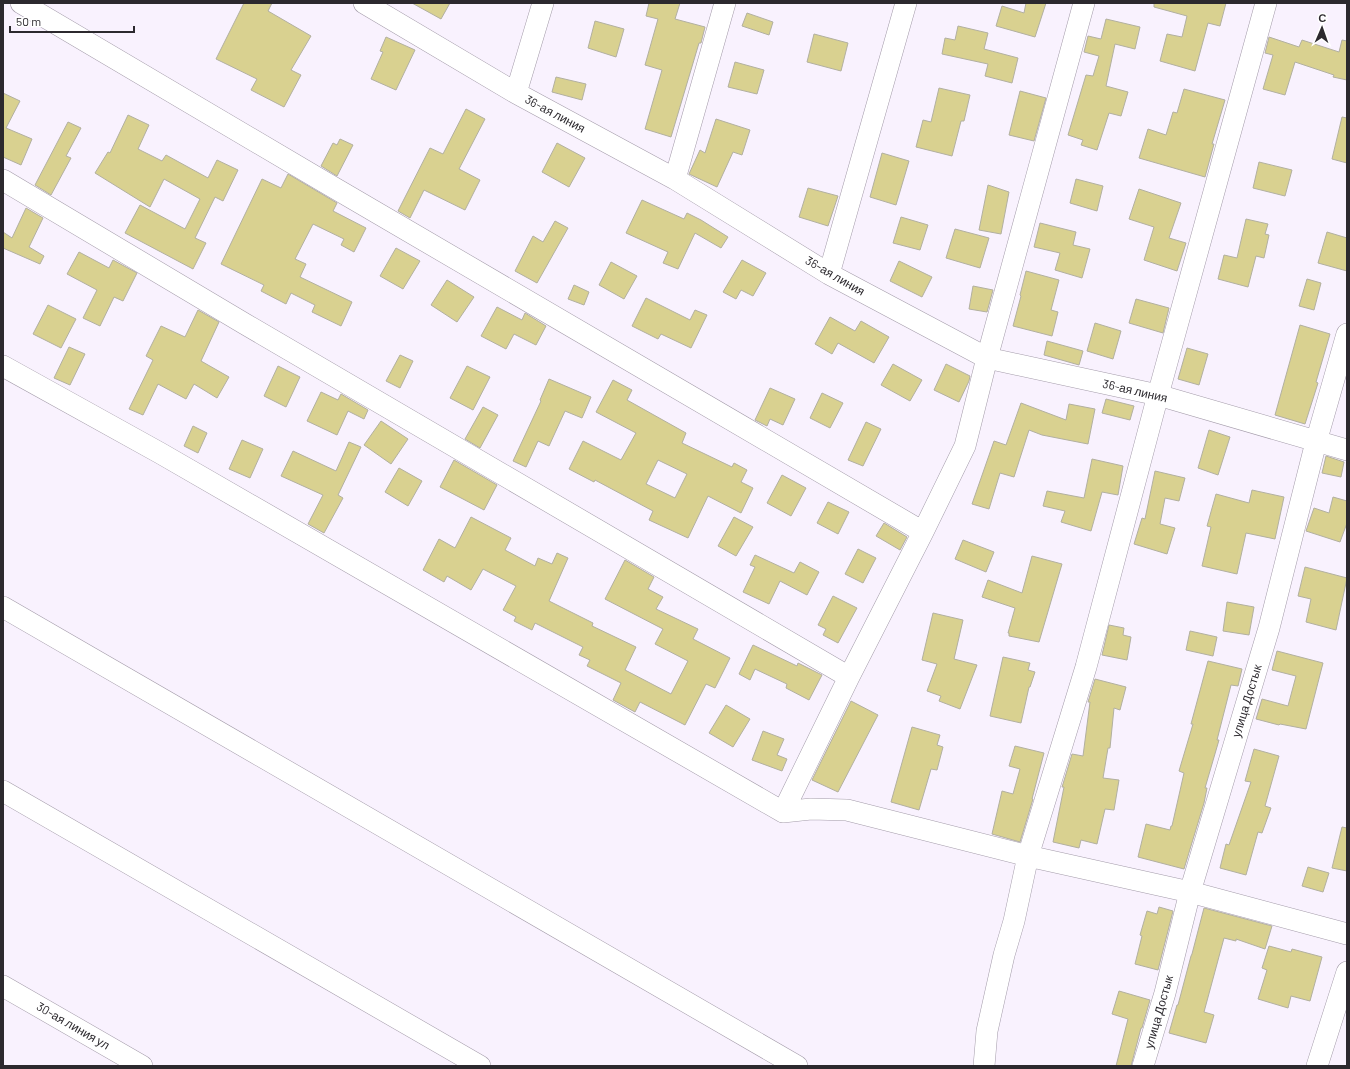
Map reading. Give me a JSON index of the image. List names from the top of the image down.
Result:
{
  "streets": {
    "street": ["36-ая линия", "улица Достык", "30-ая линия ул"]
  },
  "crossings": [
    ["36-ая линия", "улица Достык"]
  ],
  "scale_bar": "50 m",
  "north": "top"
}
